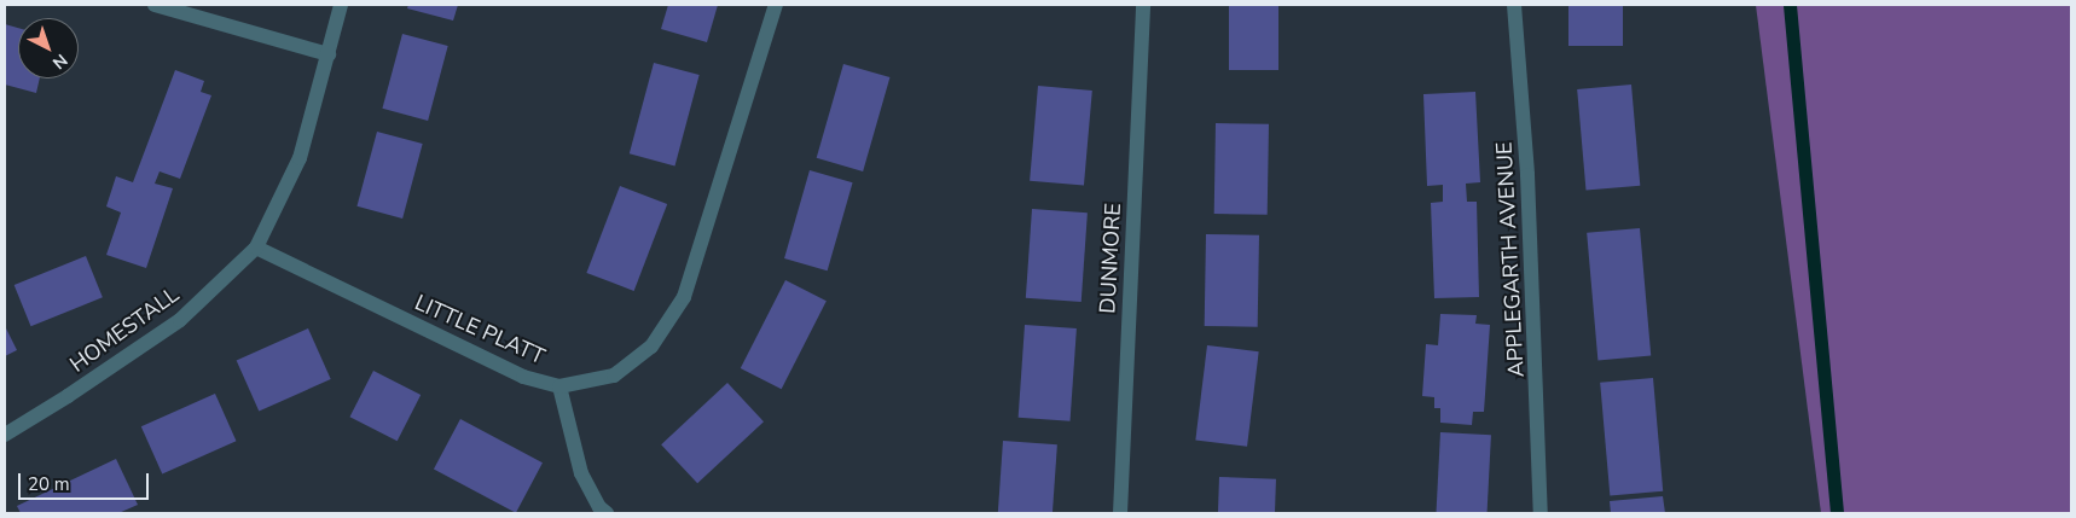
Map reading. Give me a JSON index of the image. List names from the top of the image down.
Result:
{
  "streets": {
    "street": [
      "DUNMORE",
      "APPLEGARTH AVENUE",
      "HOMESTALL",
      "LITTLE PLATT"
    ]
  },
  "crossings": [
    ["HOMESTALL", "LITTLE PLATT"]
  ],
  "scale_bar": "20 m",
  "north": "bottom right"
}
